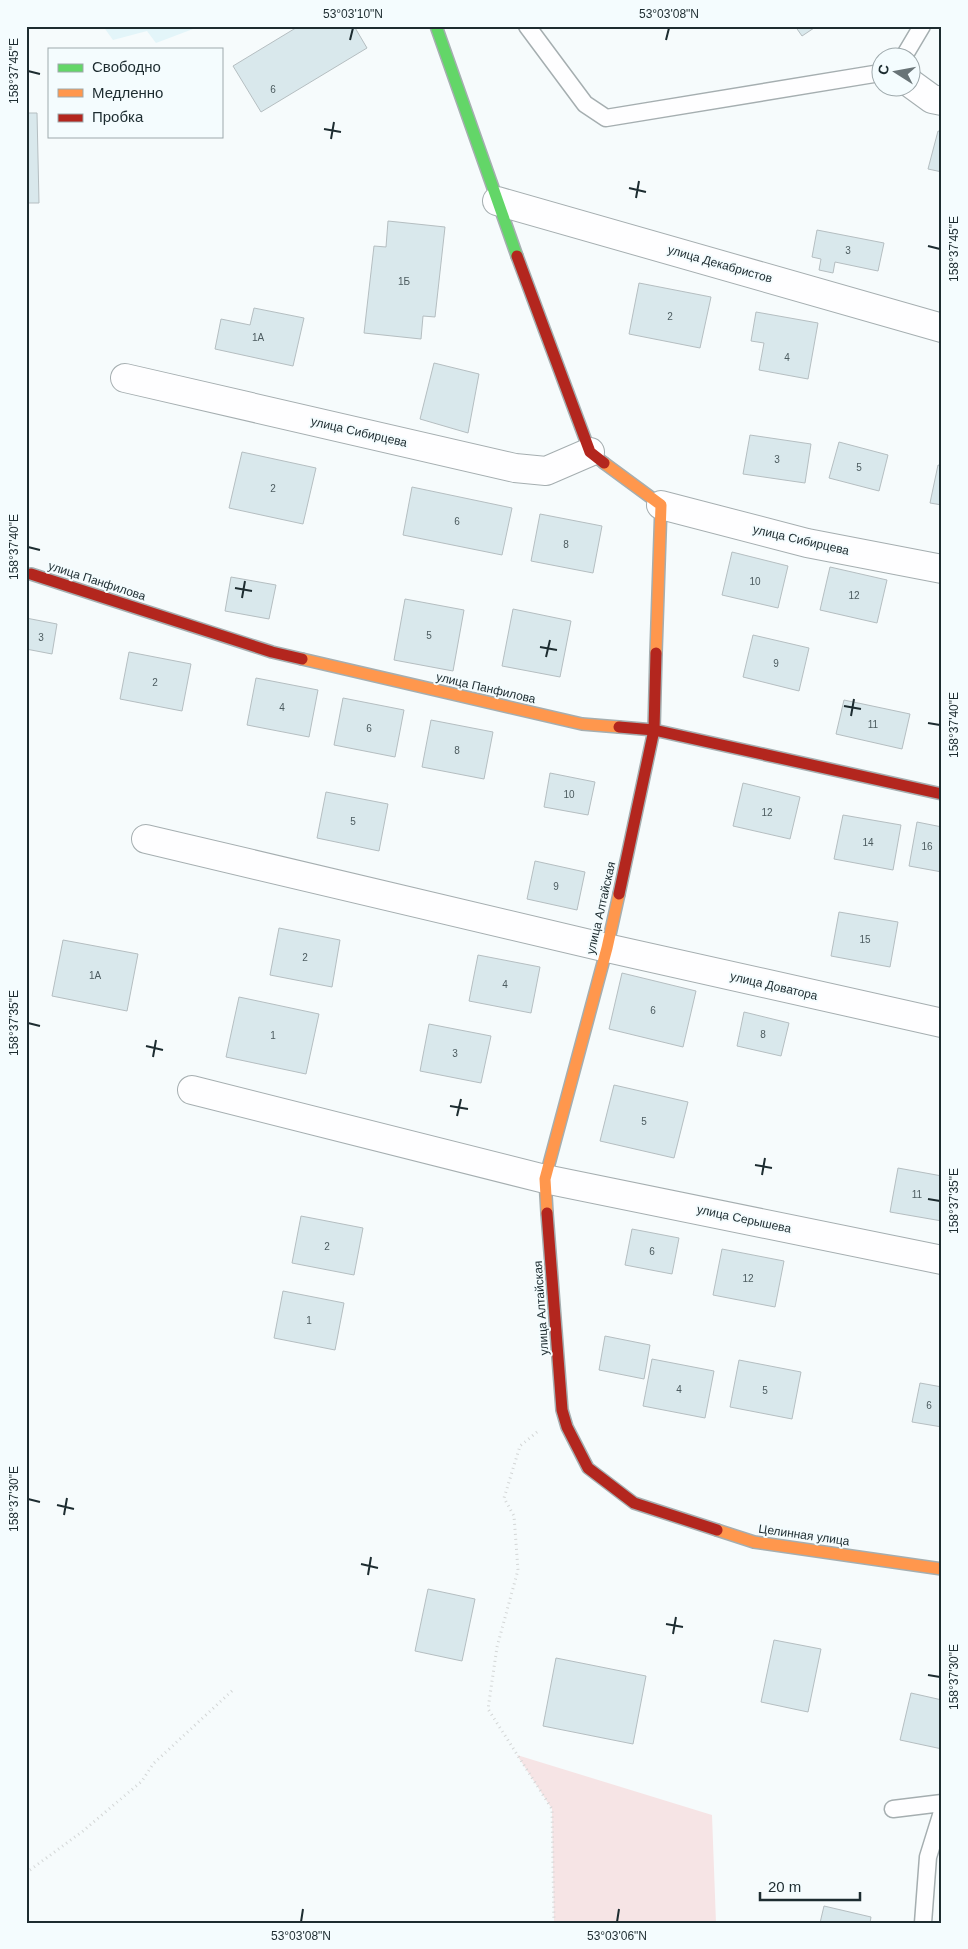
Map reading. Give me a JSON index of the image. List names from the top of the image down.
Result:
{
  "streets": {
    "street": [
      "улица Декабристов",
      "улица Сибирцева",
      "улица Панфилова",
      "улица Алтайская",
      "улица Доватора",
      "улица Серышева",
      "Целинная улица"
    ]
  },
  "crossings": [
    ["улица Сибирцева", "улица Алтайская"],
    ["улица Панфилова", "улица Алтайская"],
    ["улица Алтайская", "улица Доватора"],
    ["улица Алтайская", "улица Серышева"],
    ["улица Алтайская", "Целинная улица"]
  ],
  "house_numbers": [
    "6",
    "3",
    "1Б",
    "2",
    "1А",
    "4",
    "3",
    "5",
    "2",
    "6",
    "8",
    "10",
    "12",
    "5",
    "3",
    "9",
    "2",
    "4",
    "11",
    "6",
    "8",
    "10",
    "12",
    "5",
    "14",
    "16",
    "9",
    "15",
    "2",
    "1А",
    "4",
    "6",
    "8",
    "1",
    "3",
    "5",
    "11",
    "2",
    "6",
    "12",
    "1",
    "4",
    "5",
    "6"
  ],
  "legend": ["Свободно", "Медленно", "Пробка"],
  "scale_bar": "20 m",
  "north": "left",
  "coordinates": [
    "53°03'10\"N",
    "53°03'08\"N",
    "158°37'45\"E",
    "158°37'40\"E",
    "158°37'35\"E",
    "158°37'30\"E",
    "53°03'06\"N"
  ]
}
